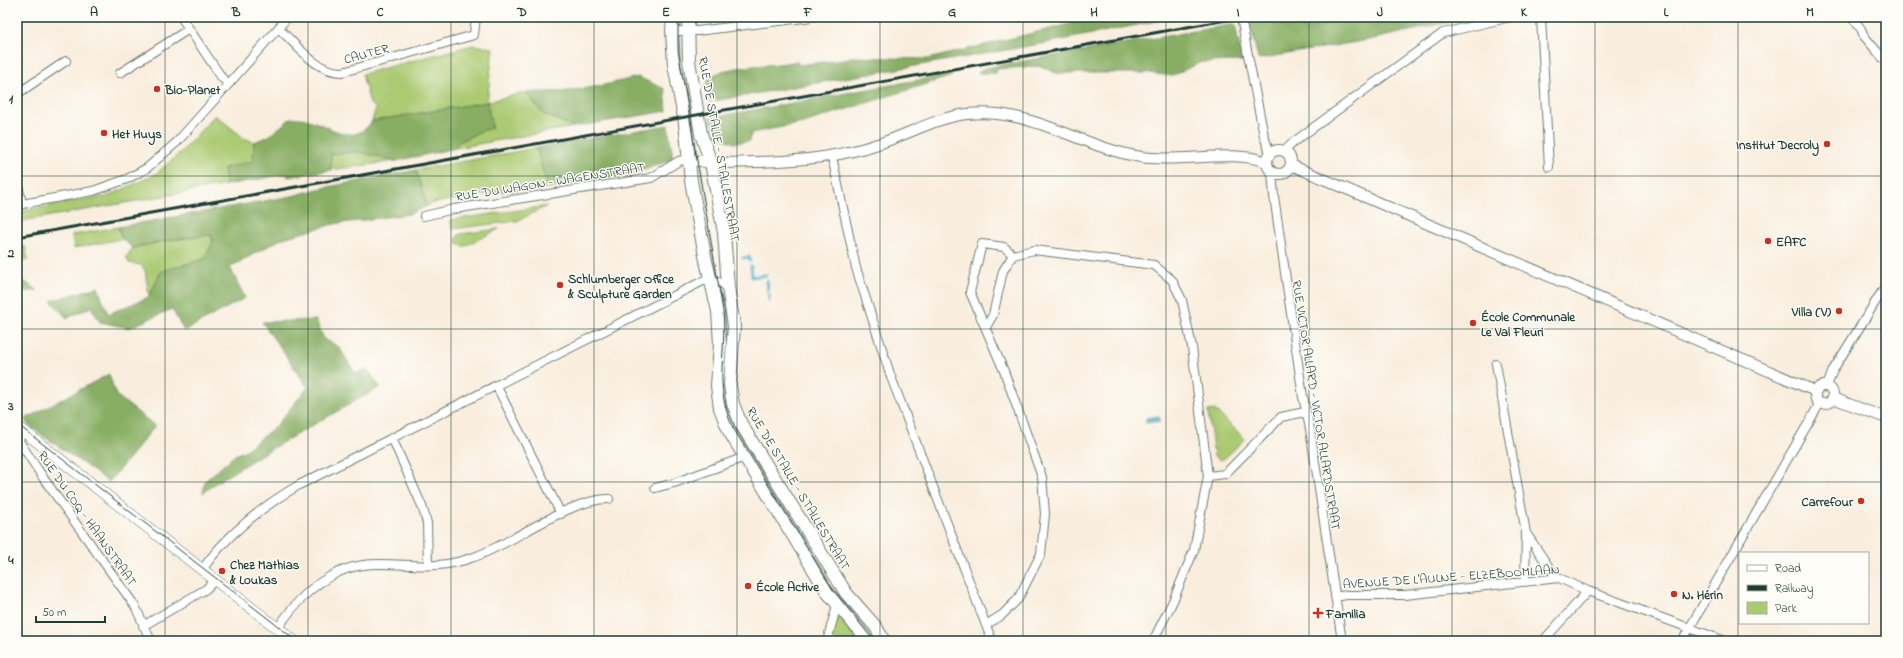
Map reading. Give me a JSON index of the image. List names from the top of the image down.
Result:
{
  "streets": {
    "main road": ["RUE DE STALLE - STALLESTRAAT"],
    "street": [
      "CAUTER",
      "RUE DU WAGON - WAGENSTRAAT",
      "RUE VICTOR ALLARD - VICTOR ALLARDSTRAAT",
      "RUE DU COQ - HAANSTRAAT",
      "AVENUE DE L'AULNE - ELZEBOOMLAAN"
    ]
  },
  "crossings": [
    ["RUE VICTOR ALLARD - VICTOR ALLARDSTRAAT", "AVENUE DE L'AULNE - ELZEBOOMLAAN"]
  ],
  "places": {
    "other": [
      "Bio-Planet",
      "Het Huys",
      "Institut Decroly",
      "EAFC",
      "Schlumberger Office & Sculpture Garden",
      "Villa (V)",
      "École Communale Le Val Fleuri",
      "Carrefour",
      "Chez Mathias & Loukas",
      "École Active",
      "N. Hérin"
    ],
    "health": ["Familia"]
  },
  "legend": ["Road", "Railway", "Park"],
  "scale_bar": "50 m",
  "grid": {
    "columns": [
      "A",
      "B",
      "C",
      "D",
      "E",
      "F",
      "G",
      "H",
      "I",
      "J",
      "K",
      "L",
      "M"
    ],
    "rows": [
      "1",
      "2",
      "3",
      "4"
    ]
  }
}
